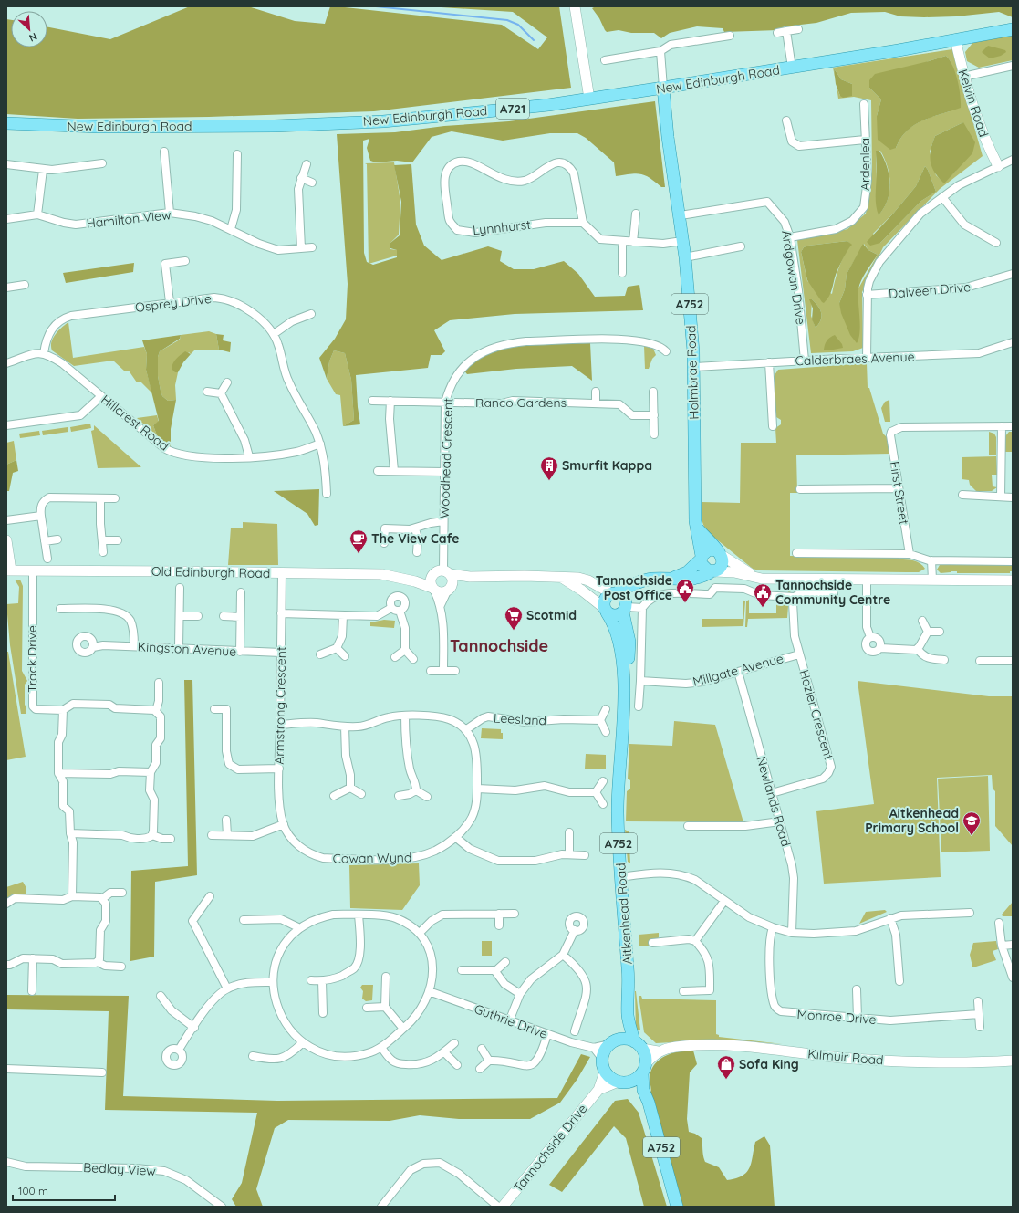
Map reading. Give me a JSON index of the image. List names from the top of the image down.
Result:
{
  "streets": {
    "main road": [
      "New Edinburgh Road",
      "Kelvin Road",
      "A721",
      "A752",
      "Holmbrae Road",
      "Old Edinburgh Road",
      "Aitkenhead Road",
      "Kilmuir Road",
      "Tannochside Drive"
    ],
    "street": [
      "Ardenlea",
      "Hamilton View",
      "Lynnhurst",
      "Ardgowan Drive",
      "Dalveen Drive",
      "Osprey Drive",
      "Calderbraes Avenue",
      "Ranco Gardens",
      "Hillcrest Road",
      "Woodhead Crescent",
      "First Street",
      "Kingston Avenue",
      "Track Drive",
      "Millgate Avenue",
      "Armstrong Crescent",
      "Hozier Crescent",
      "Leesland",
      "Newlands Road",
      "Cowan Wynd",
      "Monroe Drive",
      "Guthrie Drive",
      "Bedlay View"
    ]
  },
  "crossings": [
    ["New Edinburgh Road", "Kelvin Road"],
    ["New Edinburgh Road", "Holmbrae Road"],
    ["Ardenlea", "Ardgowan Drive"],
    ["Ardgowan Drive", "Calderbraes Avenue"],
    ["Ardgowan Drive", "Holmbrae Road"],
    ["Osprey Drive", "Hillcrest Road"],
    ["A752", "Aitkenhead Road"],
    ["A752", "Guthrie Drive"],
    ["A752", "Kilmuir Road"],
    ["A752", "Tannochside Drive"],
    ["Calderbraes Avenue", "Holmbrae Road"],
    ["Ranco Gardens", "Woodhead Crescent"],
    ["Woodhead Crescent", "Old Edinburgh Road"],
    ["Old Edinburgh Road", "Track Drive"],
    ["Old Edinburgh Road", "Armstrong Crescent"],
    ["Kingston Avenue", "Armstrong Crescent"],
    ["Millgate Avenue", "Hozier Crescent"],
    ["Millgate Avenue", "Newlands Road"],
    ["Armstrong Crescent", "Cowan Wynd"],
    ["Hozier Crescent", "Newlands Road"],
    ["Leesland", "Cowan Wynd"],
    ["Aitkenhead Road", "Guthrie Drive"],
    ["Aitkenhead Road", "Kilmuir Road"],
    ["Aitkenhead Road", "Tannochside Drive"],
    ["Guthrie Drive", "Kilmuir Road"],
    ["Guthrie Drive", "Tannochside Drive"],
    ["Kilmuir Road", "Tannochside Drive"]
  ],
  "districts": ["Tannochside"],
  "places": {
    "building": ["Smurfit Kappa"],
    "cafe": ["The View Cafe"],
    "public building": ["Tannochside Post Office", "Tannochside Community Centre"],
    "supermarket": ["Scotmid"],
    "school or university": ["Aitkenhead Primary School"],
    "shop": ["Sofa King"]
  },
  "scale_bar": "100 m",
  "north": "bottom right"
}
